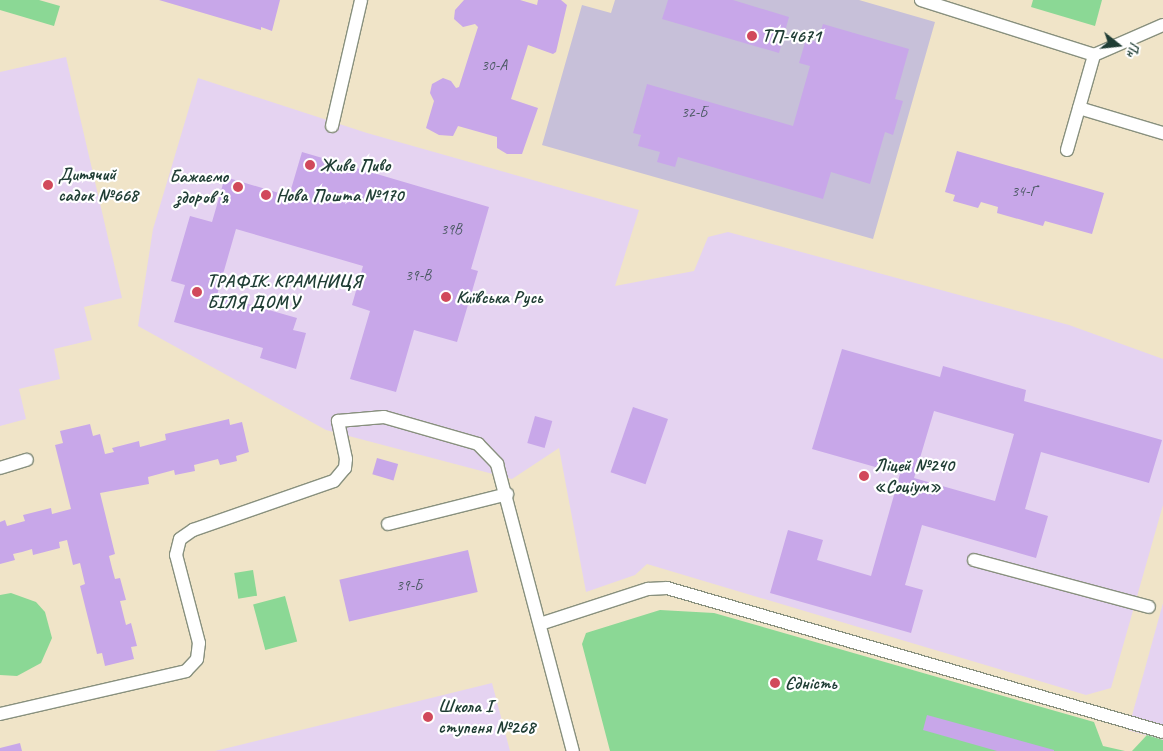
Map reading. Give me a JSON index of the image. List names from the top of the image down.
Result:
{
  "places": [
    "ТП-4671",
    "Живе Пиво",
    "Дитячий садок №668",
    "Бажаємо здоровʼя",
    "Нова Пошта №170",
    "ТРАФІК. КРАМНИЦЯ БІЛЯ ДОМУ",
    "Київська Русь",
    "Ліцей №240 «Соціум»",
    "Єдність",
    "Школа І ступеня №268"
  ],
  "house_numbers": [
    "30-А",
    "32-Б",
    "34-Г",
    "39В",
    "39-В",
    "39-Б"
  ],
  "north": "right"
}
